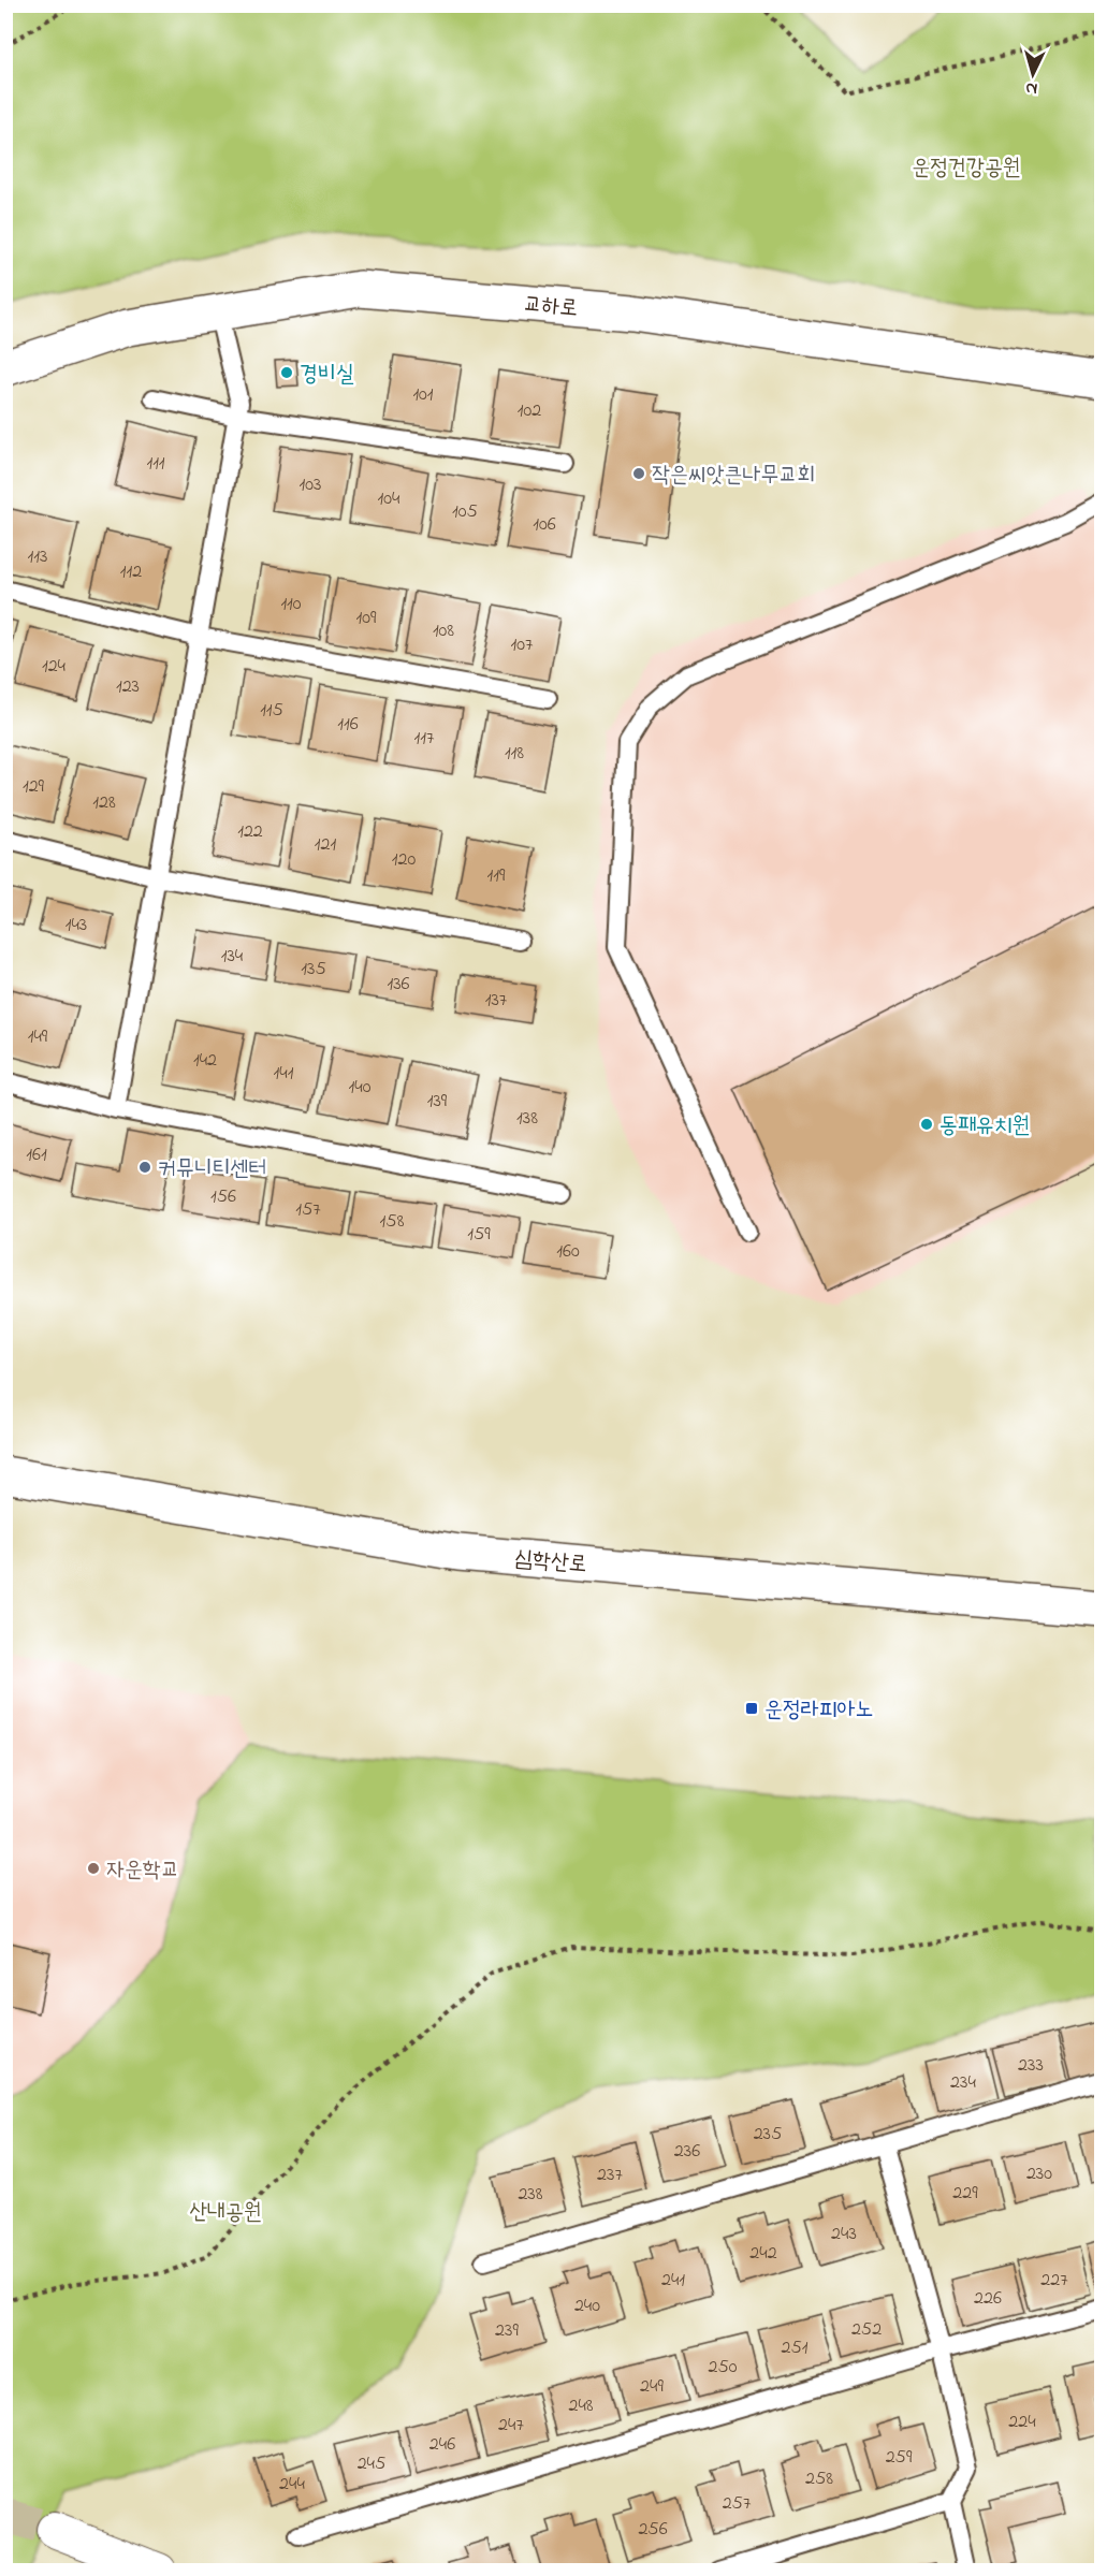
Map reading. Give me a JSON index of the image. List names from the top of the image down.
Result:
{
  "streets": {
    "street": ["교하로", "심학산로"]
  },
  "parks": ["운정건강공원", "산내공원"],
  "places": {
    "other": [
      "경비실",
      "작은씨앗큰나무교회",
      "동패유치원",
      "커뮤니티센터",
      "자운학교"
    ],
    "transit": ["운정라피아노"]
  },
  "house_numbers": [
    "101",
    "102",
    "111",
    "103",
    "104",
    "105",
    "106",
    "113",
    "112",
    "110",
    "109",
    "108",
    "107",
    "124",
    "123",
    "115",
    "116",
    "117",
    "118",
    "129",
    "128",
    "122",
    "121",
    "120",
    "119",
    "143",
    "134",
    "135",
    "136",
    "137",
    "149",
    "142",
    "141",
    "140",
    "139",
    "138",
    "161",
    "156",
    "157",
    "158",
    "159",
    "160",
    "233",
    "234",
    "235",
    "236",
    "230",
    "237",
    "229",
    "238",
    "243",
    "242",
    "241",
    "227",
    "226",
    "240",
    "252",
    "239",
    "251",
    "250",
    "249",
    "248",
    "224",
    "247",
    "246",
    "259",
    "245",
    "258",
    "244",
    "257",
    "256"
  ],
  "north": "bottom"
}
